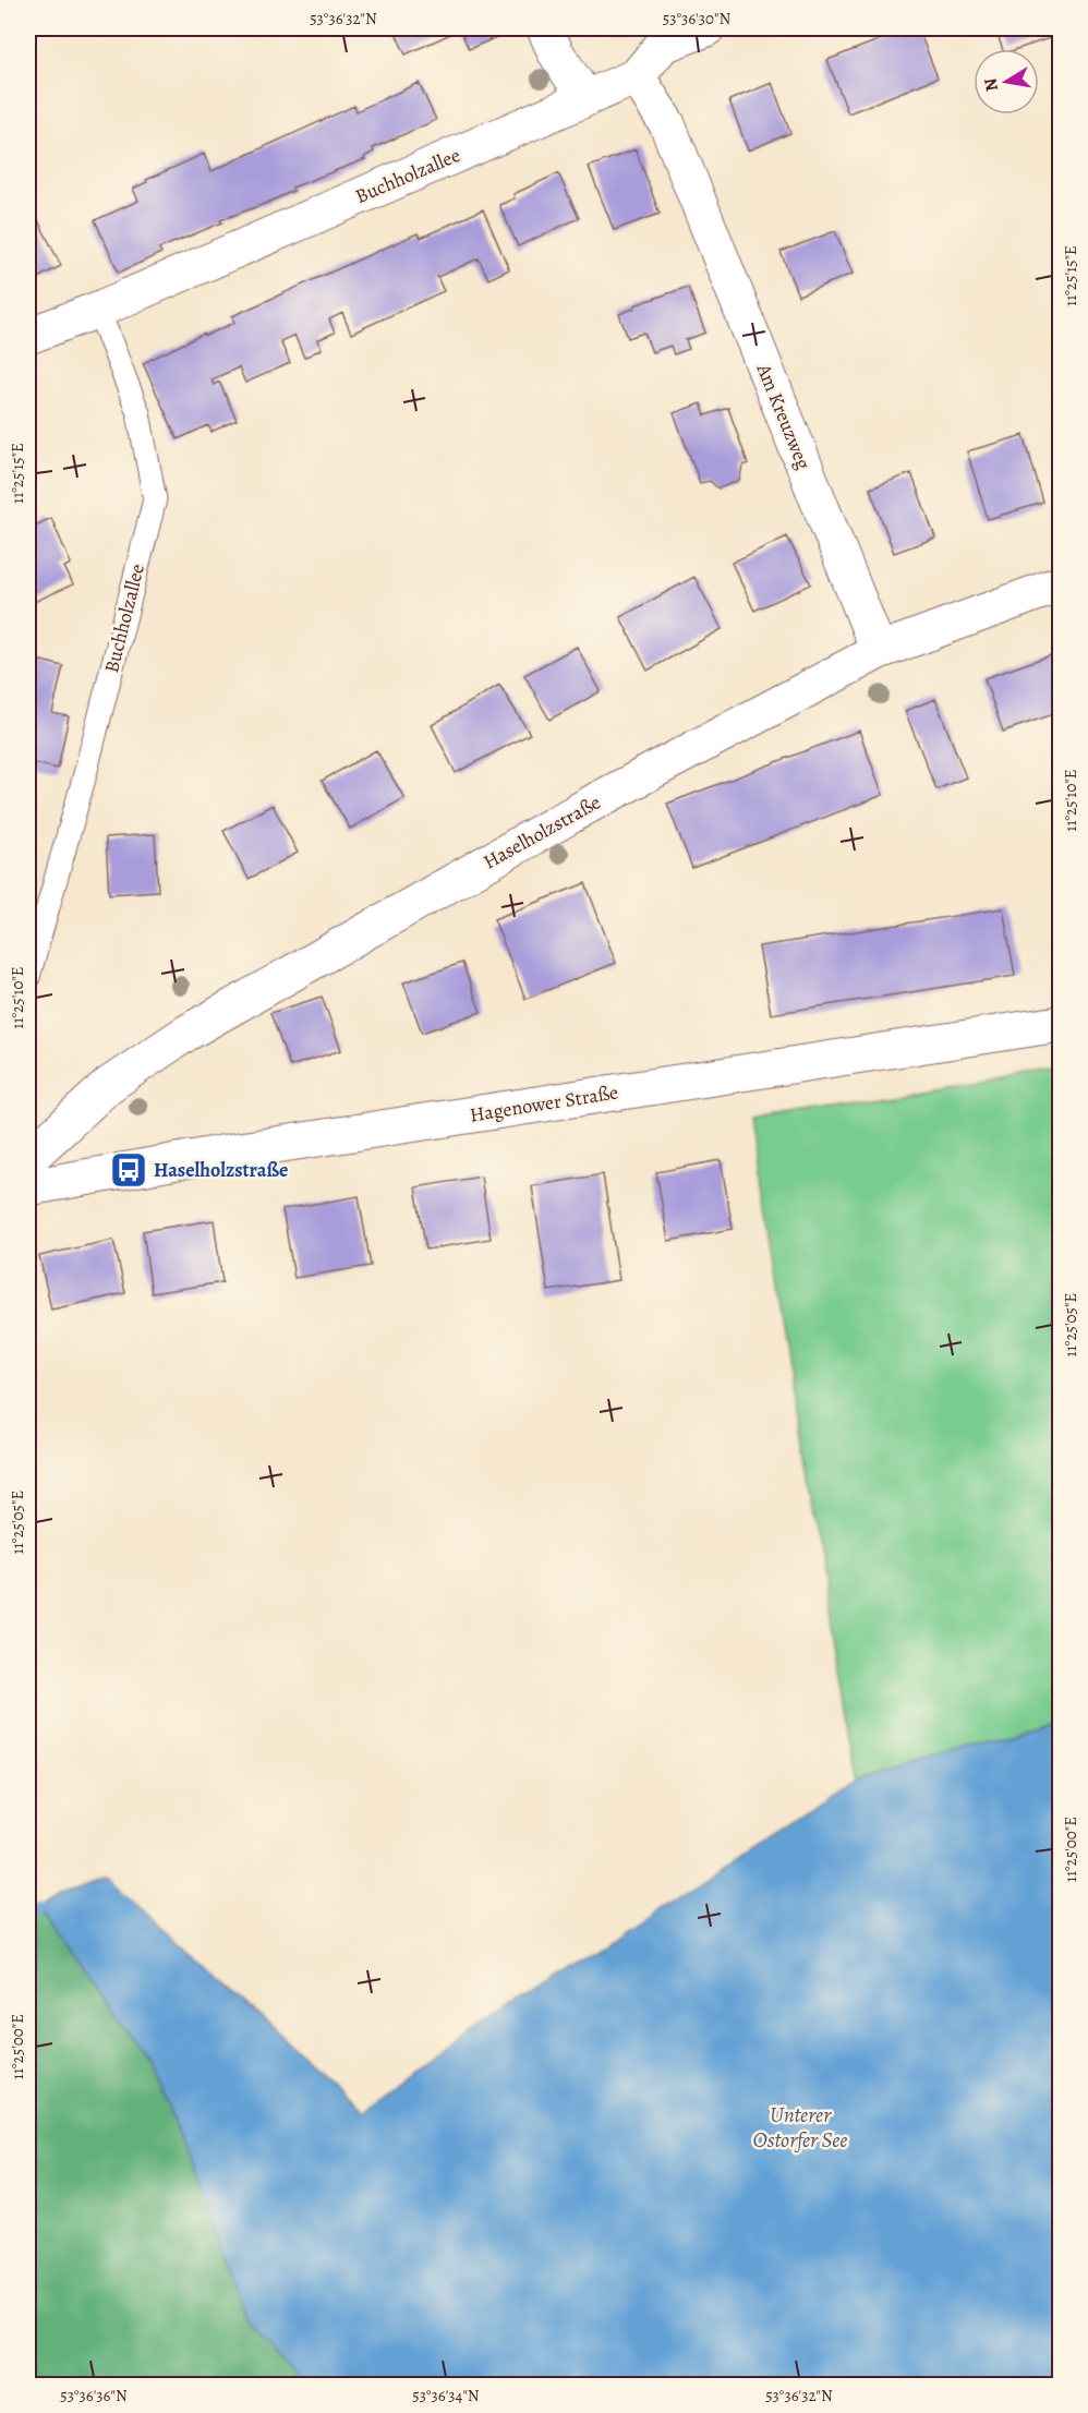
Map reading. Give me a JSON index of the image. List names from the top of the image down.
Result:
{
  "streets": {
    "street": [
      "Buchholzallee",
      "Am Kreuzweg",
      "Haselholzstraße",
      "Hagenower Straße"
    ]
  },
  "crossings": [
    ["Buchholzallee", "Am Kreuzweg"],
    ["Am Kreuzweg", "Haselholzstraße"]
  ],
  "water": ["Unterer Ostorfer See"],
  "places": {
    "bus stop": ["Haselholzstraße"]
  },
  "north": "left",
  "coordinates": [
    "53°36'32\"N",
    "53°36'30\"N",
    "11°25'15\"E",
    "11°25'10\"E",
    "11°25'05\"E",
    "11°25'00\"E",
    "53°36'36\"N",
    "53°36'34\"N"
  ]
}
